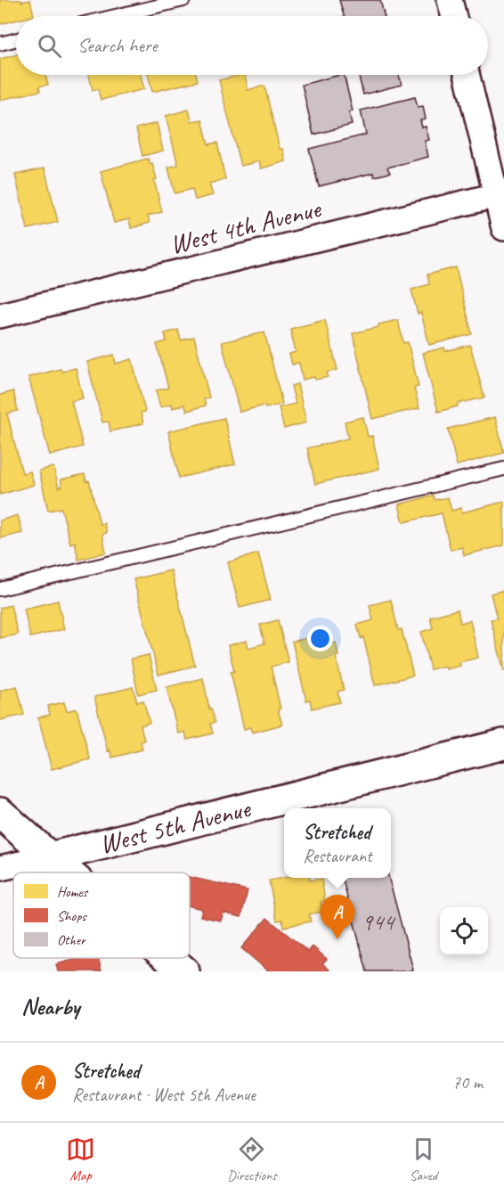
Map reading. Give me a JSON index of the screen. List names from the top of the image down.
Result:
{
  "streets": {
    "street": ["West 4th Avenue", "West 5th Avenue"]
  },
  "house_numbers": ["944"],
  "legend": ["Homes", "Shops", "Other"],
  "page": {
    "search": "Search here",
    "popup": ["Stretched", "Restaurant"],
    "pins": "A",
    "heading": "Nearby",
    "list": [
      {
        "mark": "A",
        "name": "Stretched",
        "note": "Restaurant · West 5th Avenue",
        "value": "70 m"
      }
    ],
    "nav": ["Map", "Directions", "Saved"]
  }
}
